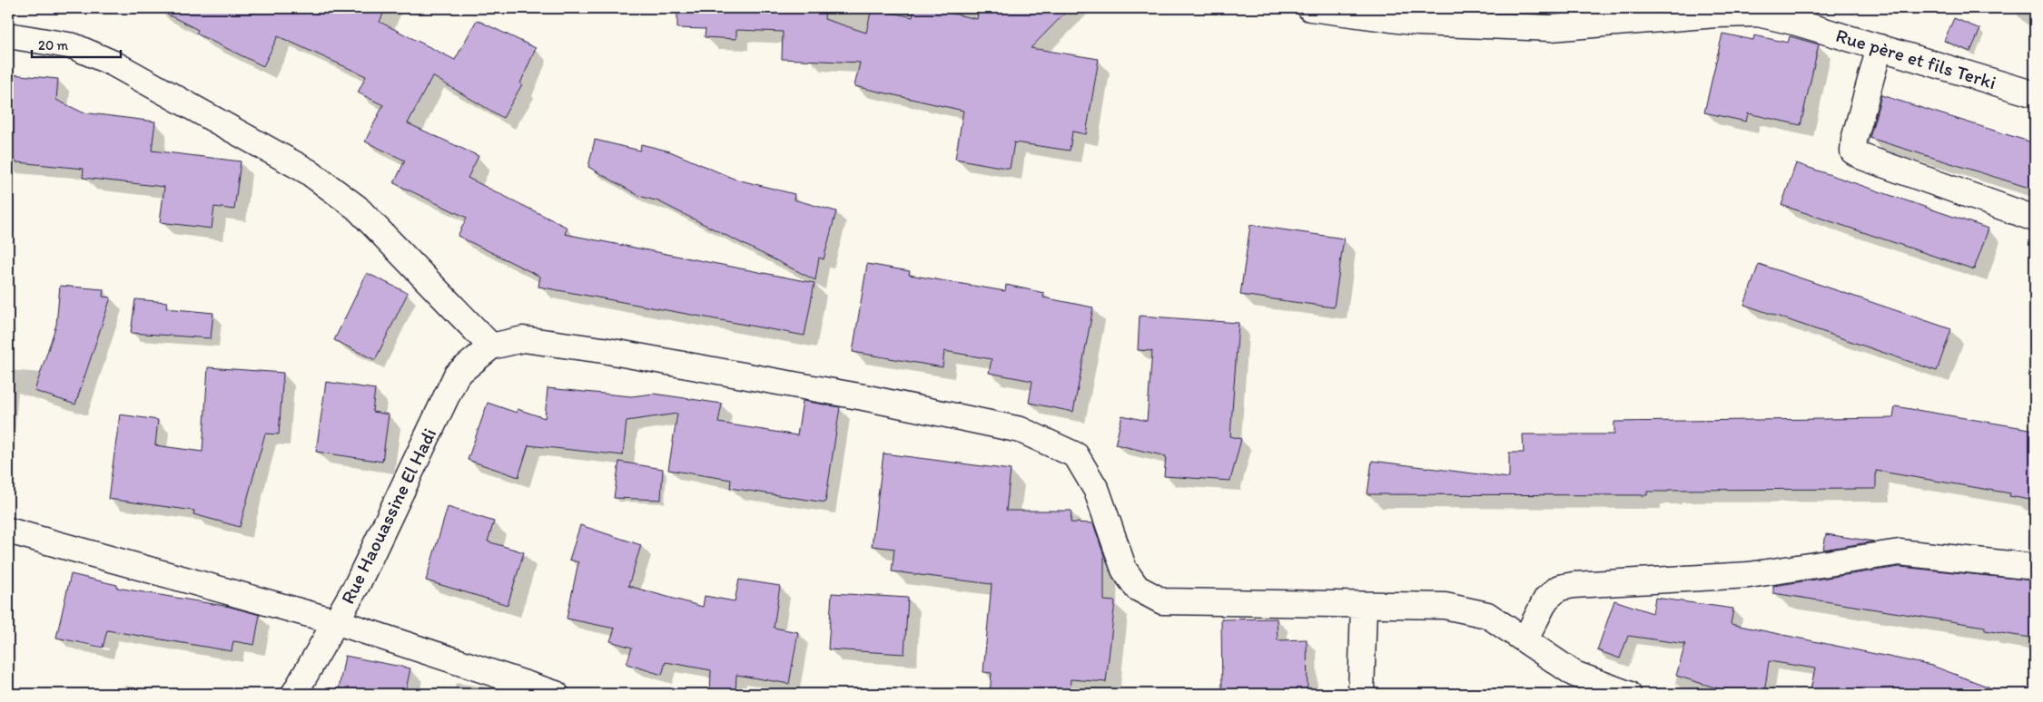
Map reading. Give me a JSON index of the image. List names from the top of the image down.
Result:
{
  "streets": {
    "street": ["Rue père et fils Terki", "Rue Haouassine El Hadi"]
  },
  "scale_bar": "20 m"
}
